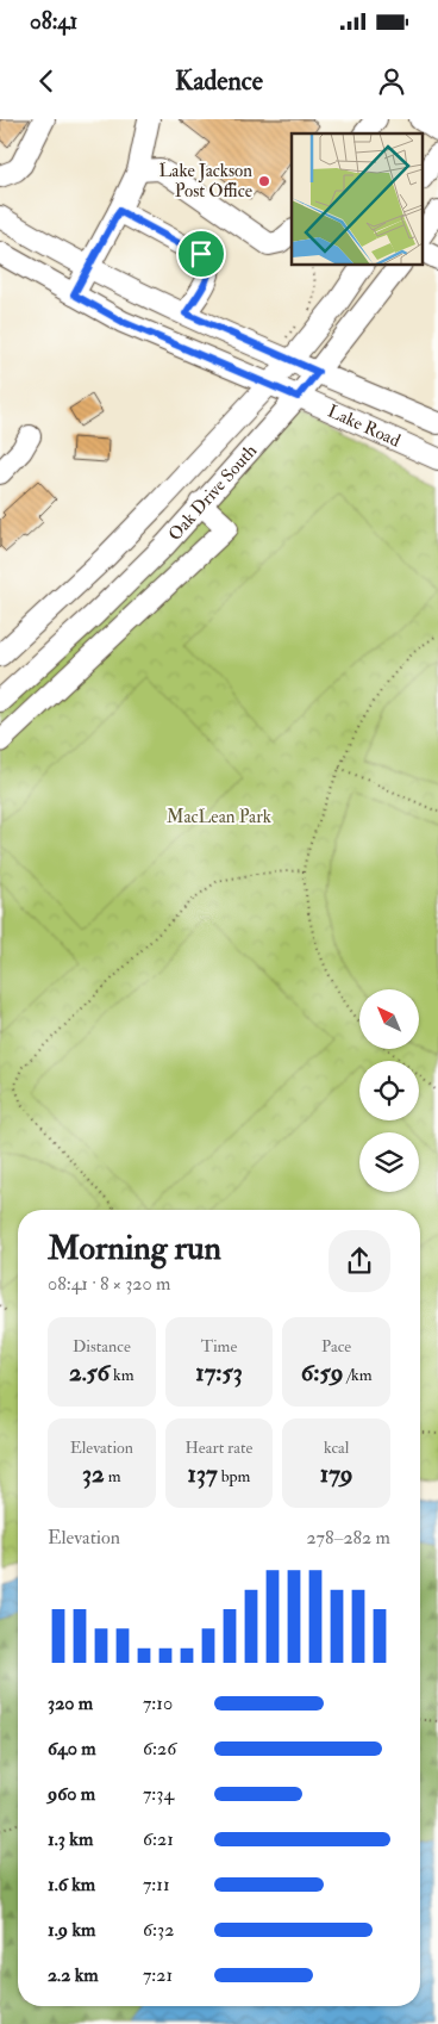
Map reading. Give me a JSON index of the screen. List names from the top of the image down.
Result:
{
  "streets": {
    "street": ["Lake Road", "Oak Drive South"]
  },
  "crossings": [
    ["Lake Road", "Oak Drive South"]
  ],
  "parks": ["MacLean Park"],
  "places": ["Lake Jackson Post Office"],
  "north": "top left",
  "page": {
    "status": "08:41",
    "header": "Kadence",
    "heading": ["Morning run", "08:41 · 8 × 320 m"],
    "stats": [
      ["Distance", "2.56 km"],
      ["Time", "17:53"],
      ["Pace", "6:59 /km"],
      ["Elevation", "32 m"],
      ["Heart rate", "137 bpm"],
      ["kcal", "179"]
    ],
    "chart": ["Elevation", "278–282 m"],
    "list": [
      {
        "name": "320 m",
        "note": "7:10"
      },
      {
        "name": "640 m",
        "note": "6:26"
      },
      {
        "name": "960 m",
        "note": "7:34"
      },
      {
        "name": "1.3 km",
        "note": "6:21"
      },
      {
        "name": "1.6 km",
        "note": "7:11"
      },
      {
        "name": "1.9 km",
        "note": "6:32"
      },
      {
        "name": "2.2 km",
        "note": "7:21"
      }
    ]
  }
}
